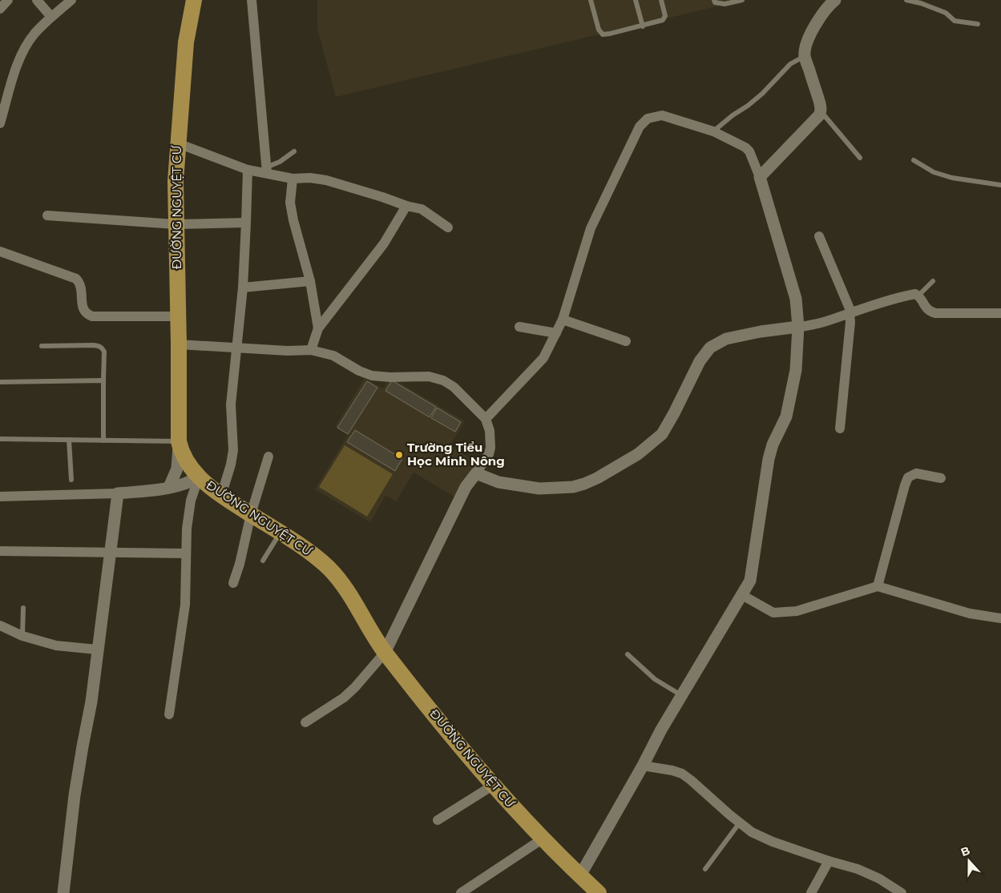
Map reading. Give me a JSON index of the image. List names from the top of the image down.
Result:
{
  "streets": {
    "highway": ["ĐƯỜNG NGUYỆT CƯ"]
  },
  "places": ["Trường Tiểu Học Minh Nông"],
  "north": "top"
}
